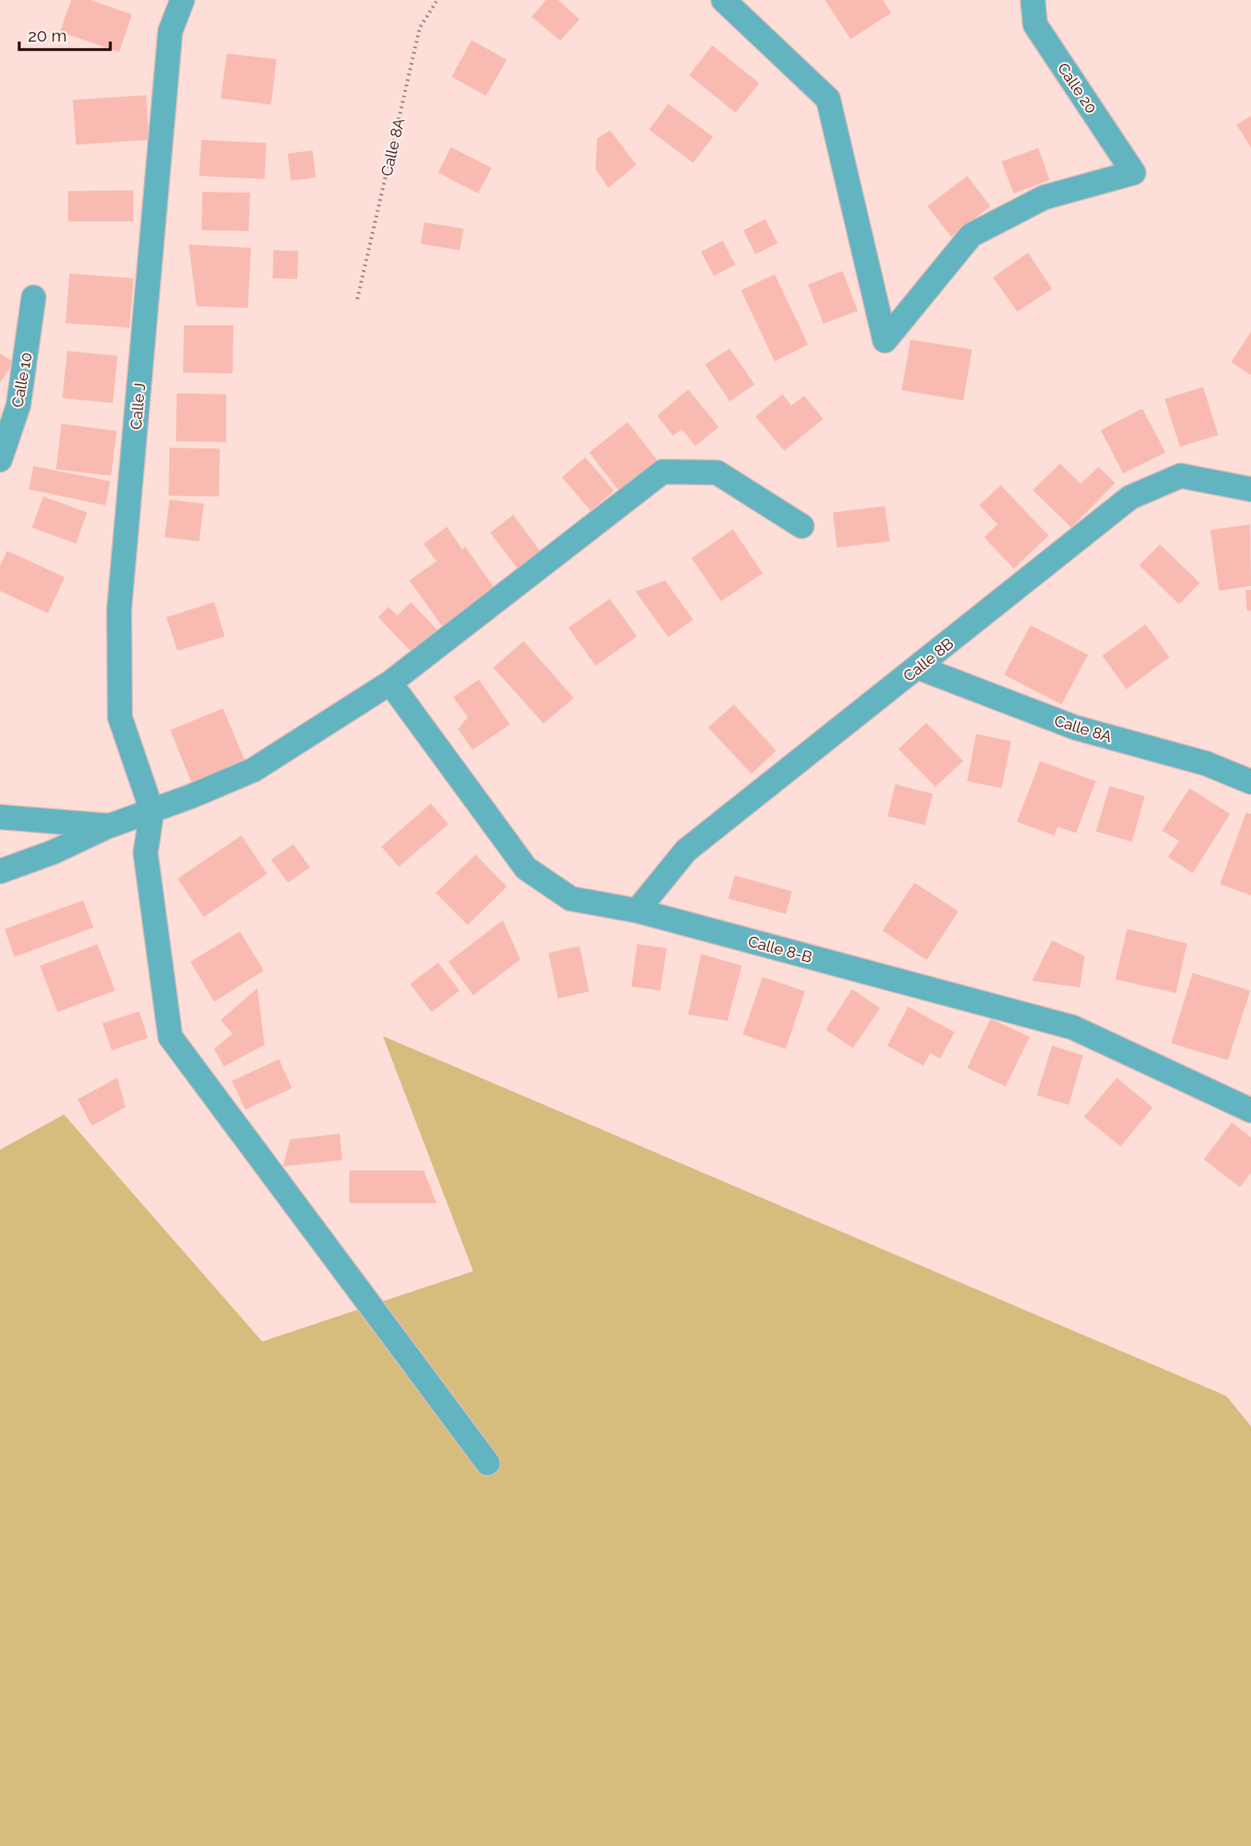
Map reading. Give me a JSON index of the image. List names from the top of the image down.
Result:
{
  "streets": {
    "street": [
      "Calle 20",
      "Calle 8A",
      "Calle 10",
      "Calle J",
      "Calle 8B",
      "Calle 8-B"
    ]
  },
  "crossings": [
    ["Calle 8A", "Calle 8B"],
    ["Calle 8B", "Calle 8-B"]
  ],
  "scale_bar": "20 m"
}
